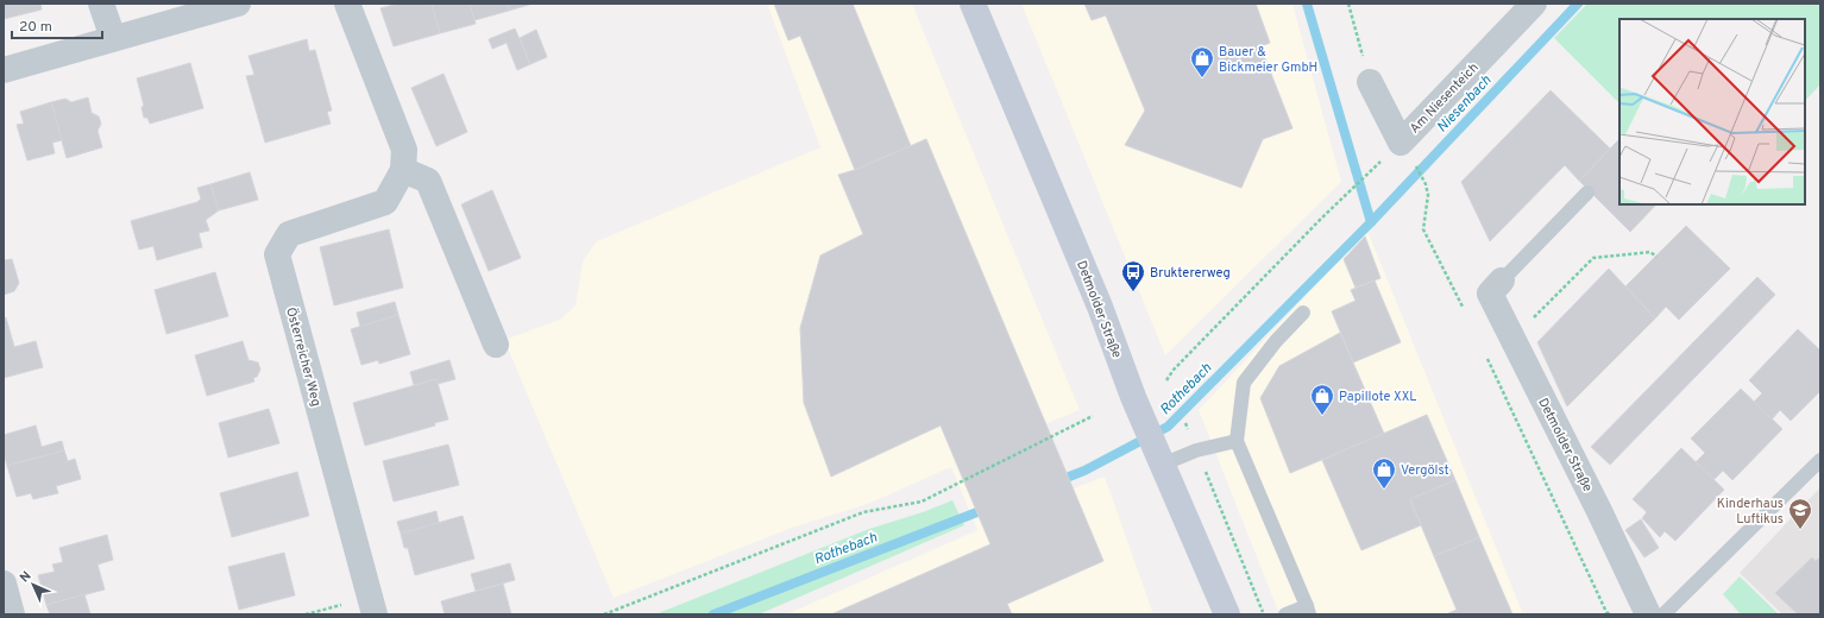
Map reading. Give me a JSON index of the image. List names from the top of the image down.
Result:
{
  "streets": {
    "main road": ["Detmolder Straße"],
    "street": ["Am Niesenteich", "Österreicher Weg"]
  },
  "water": ["Niesenbach", "Rothebach"],
  "places": {
    "shop": ["Bauer & Bickmeier GmbH", "Papillote XXL", "Vergölst"],
    "bus stop": ["Bruktererweg"],
    "school or university": ["Kinderhaus Luftikus"]
  },
  "scale_bar": "20 m",
  "north": "top left"
}
